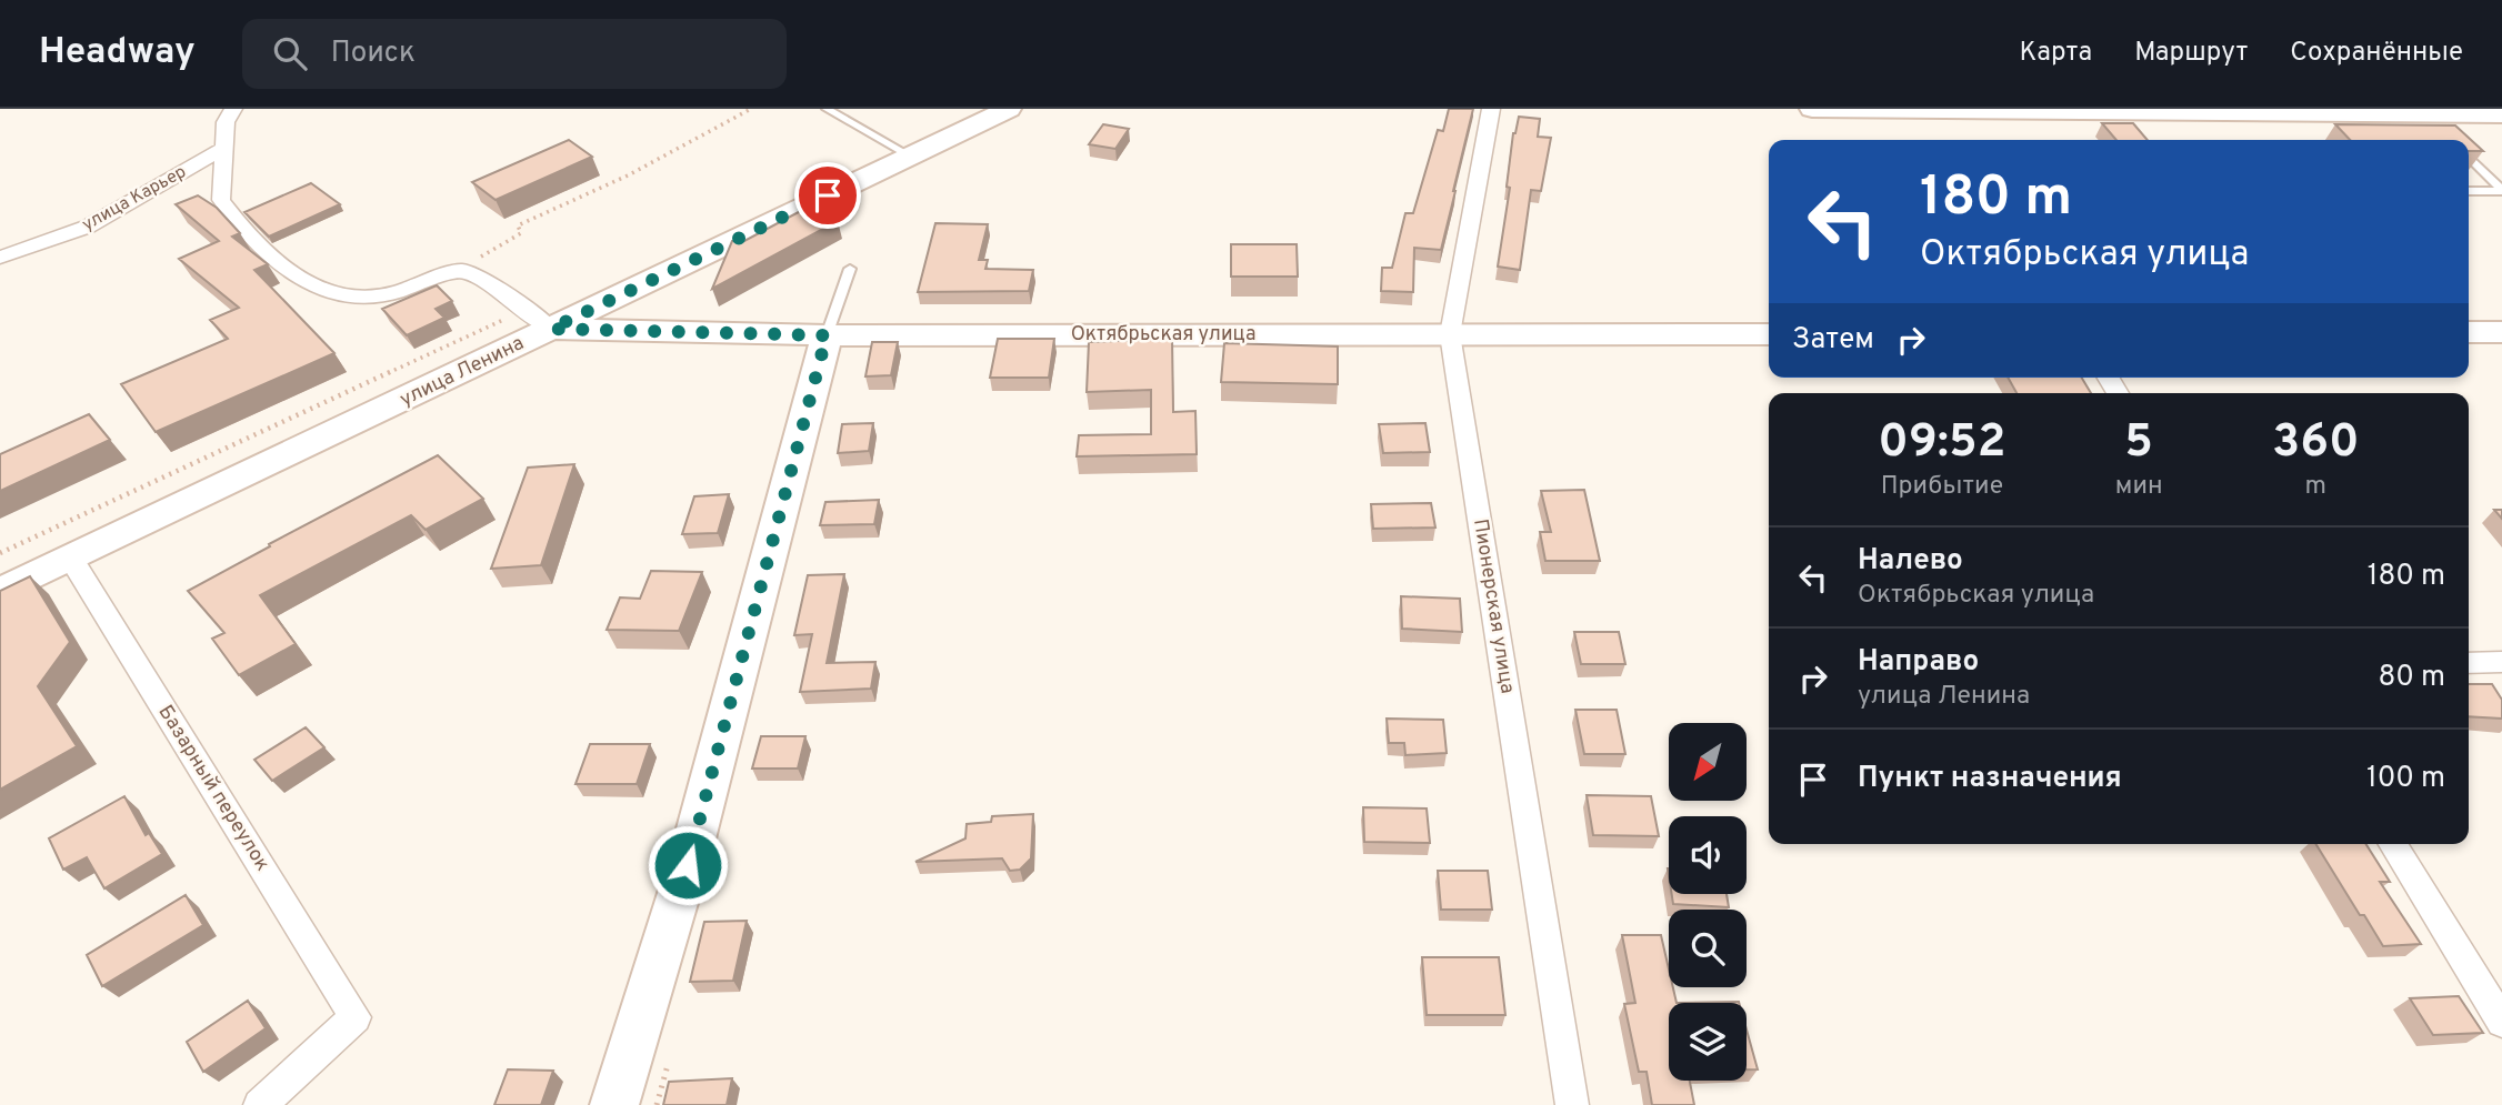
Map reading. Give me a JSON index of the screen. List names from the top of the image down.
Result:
{
  "streets": {
    "street": [
      "улица Карьер",
      "Октябрьская улица",
      "улица Ленина",
      "Пионерская улица",
      "Базарный переулок"
    ]
  },
  "crossings": [
    ["Октябрьская улица", "улица Ленина"],
    ["Октябрьская улица", "Пионерская улица"],
    ["улица Ленина", "Базарный переулок"]
  ],
  "north": "bottom left",
  "page": {
    "header": "Headway",
    "search": "Поиск",
    "nav": ["Карта", "Маршрут", "Сохранённые"],
    "turn": ["180 m", "Октябрьская улица"],
    "then": "Затем",
    "eta": [
      "09:52",
      "Прибытие",
      "5",
      "мин",
      "360",
      "m"
    ],
    "list": [
      {
        "name": "Налево",
        "note": "Октябрьская улица",
        "value": "180 m"
      },
      {
        "name": "Направо",
        "note": "улица Ленина",
        "value": "80 m"
      },
      {
        "name": "Пункт назначения",
        "value": "100 m"
      }
    ]
  }
}
